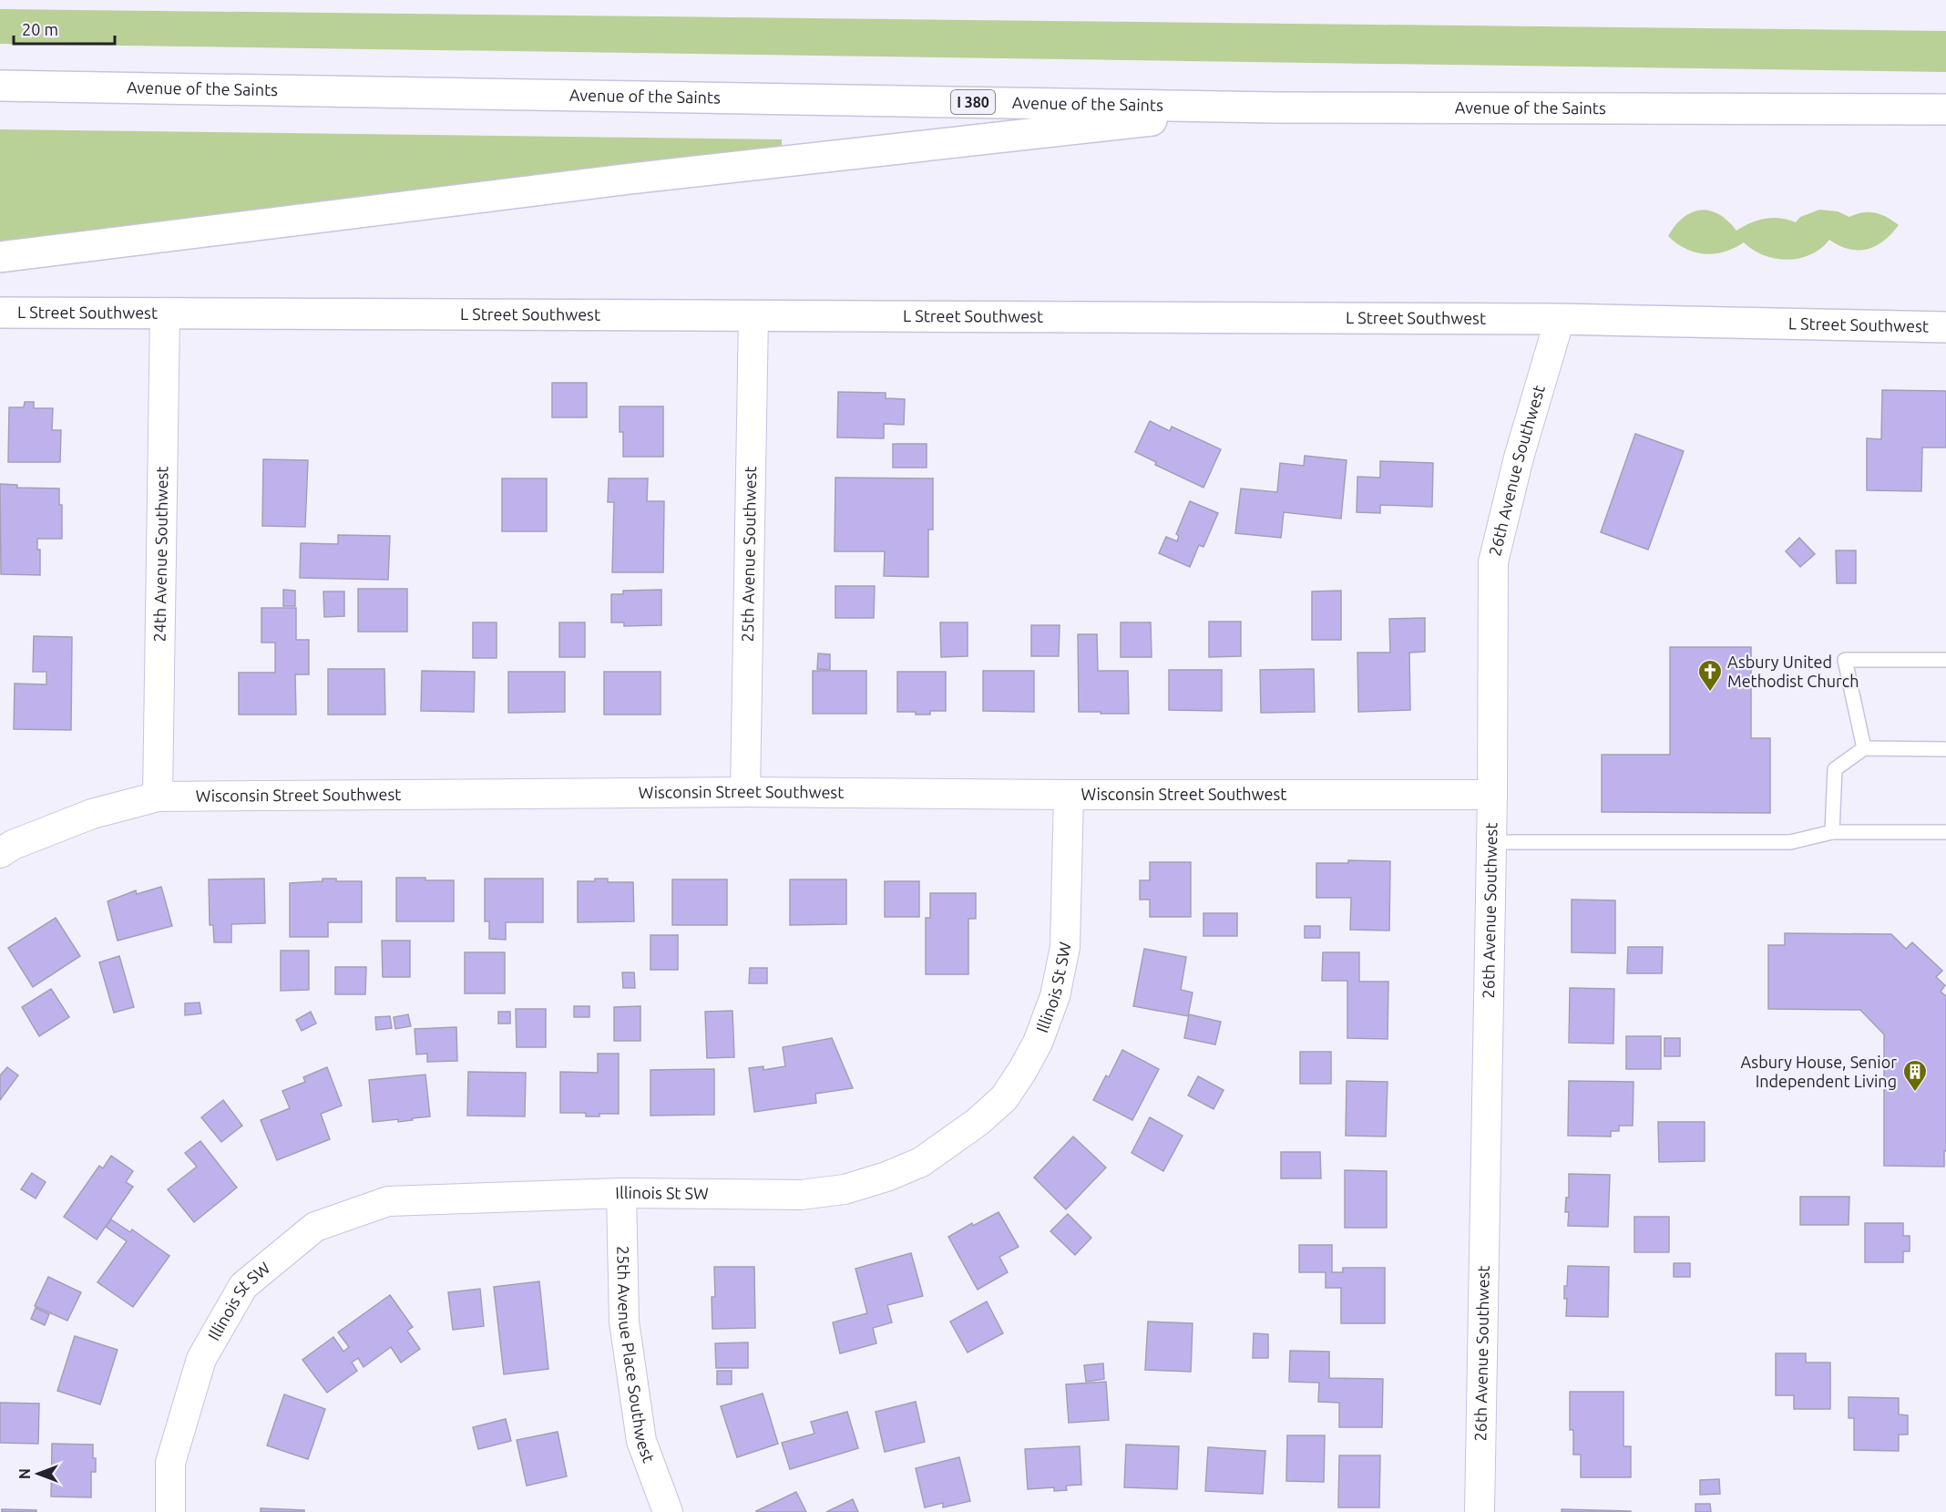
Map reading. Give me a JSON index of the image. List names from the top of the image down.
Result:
{
  "streets": {
    "main road": ["Avenue of the Saints", "I 380", "L Street Southwest"],
    "street": [
      "26th Avenue Southwest",
      "25th Avenue Southwest",
      "24th Avenue Southwest",
      "Wisconsin Street Southwest",
      "Illinois St SW",
      "25th Avenue Place Southwest"
    ]
  },
  "crossings": [
    ["L Street Southwest", "26th Avenue Southwest"],
    ["L Street Southwest", "25th Avenue Southwest"],
    ["L Street Southwest", "24th Avenue Southwest"],
    ["26th Avenue Southwest", "Wisconsin Street Southwest"],
    ["25th Avenue Southwest", "Wisconsin Street Southwest"],
    ["24th Avenue Southwest", "Wisconsin Street Southwest"],
    ["Wisconsin Street Southwest", "Illinois St SW"],
    ["Illinois St SW", "25th Avenue Place Southwest"]
  ],
  "places": {
    "church": ["Asbury United Methodist Church"],
    "building": ["Asbury House, Senior Independent Living"]
  },
  "scale_bar": "20 m",
  "north": "left"
}
